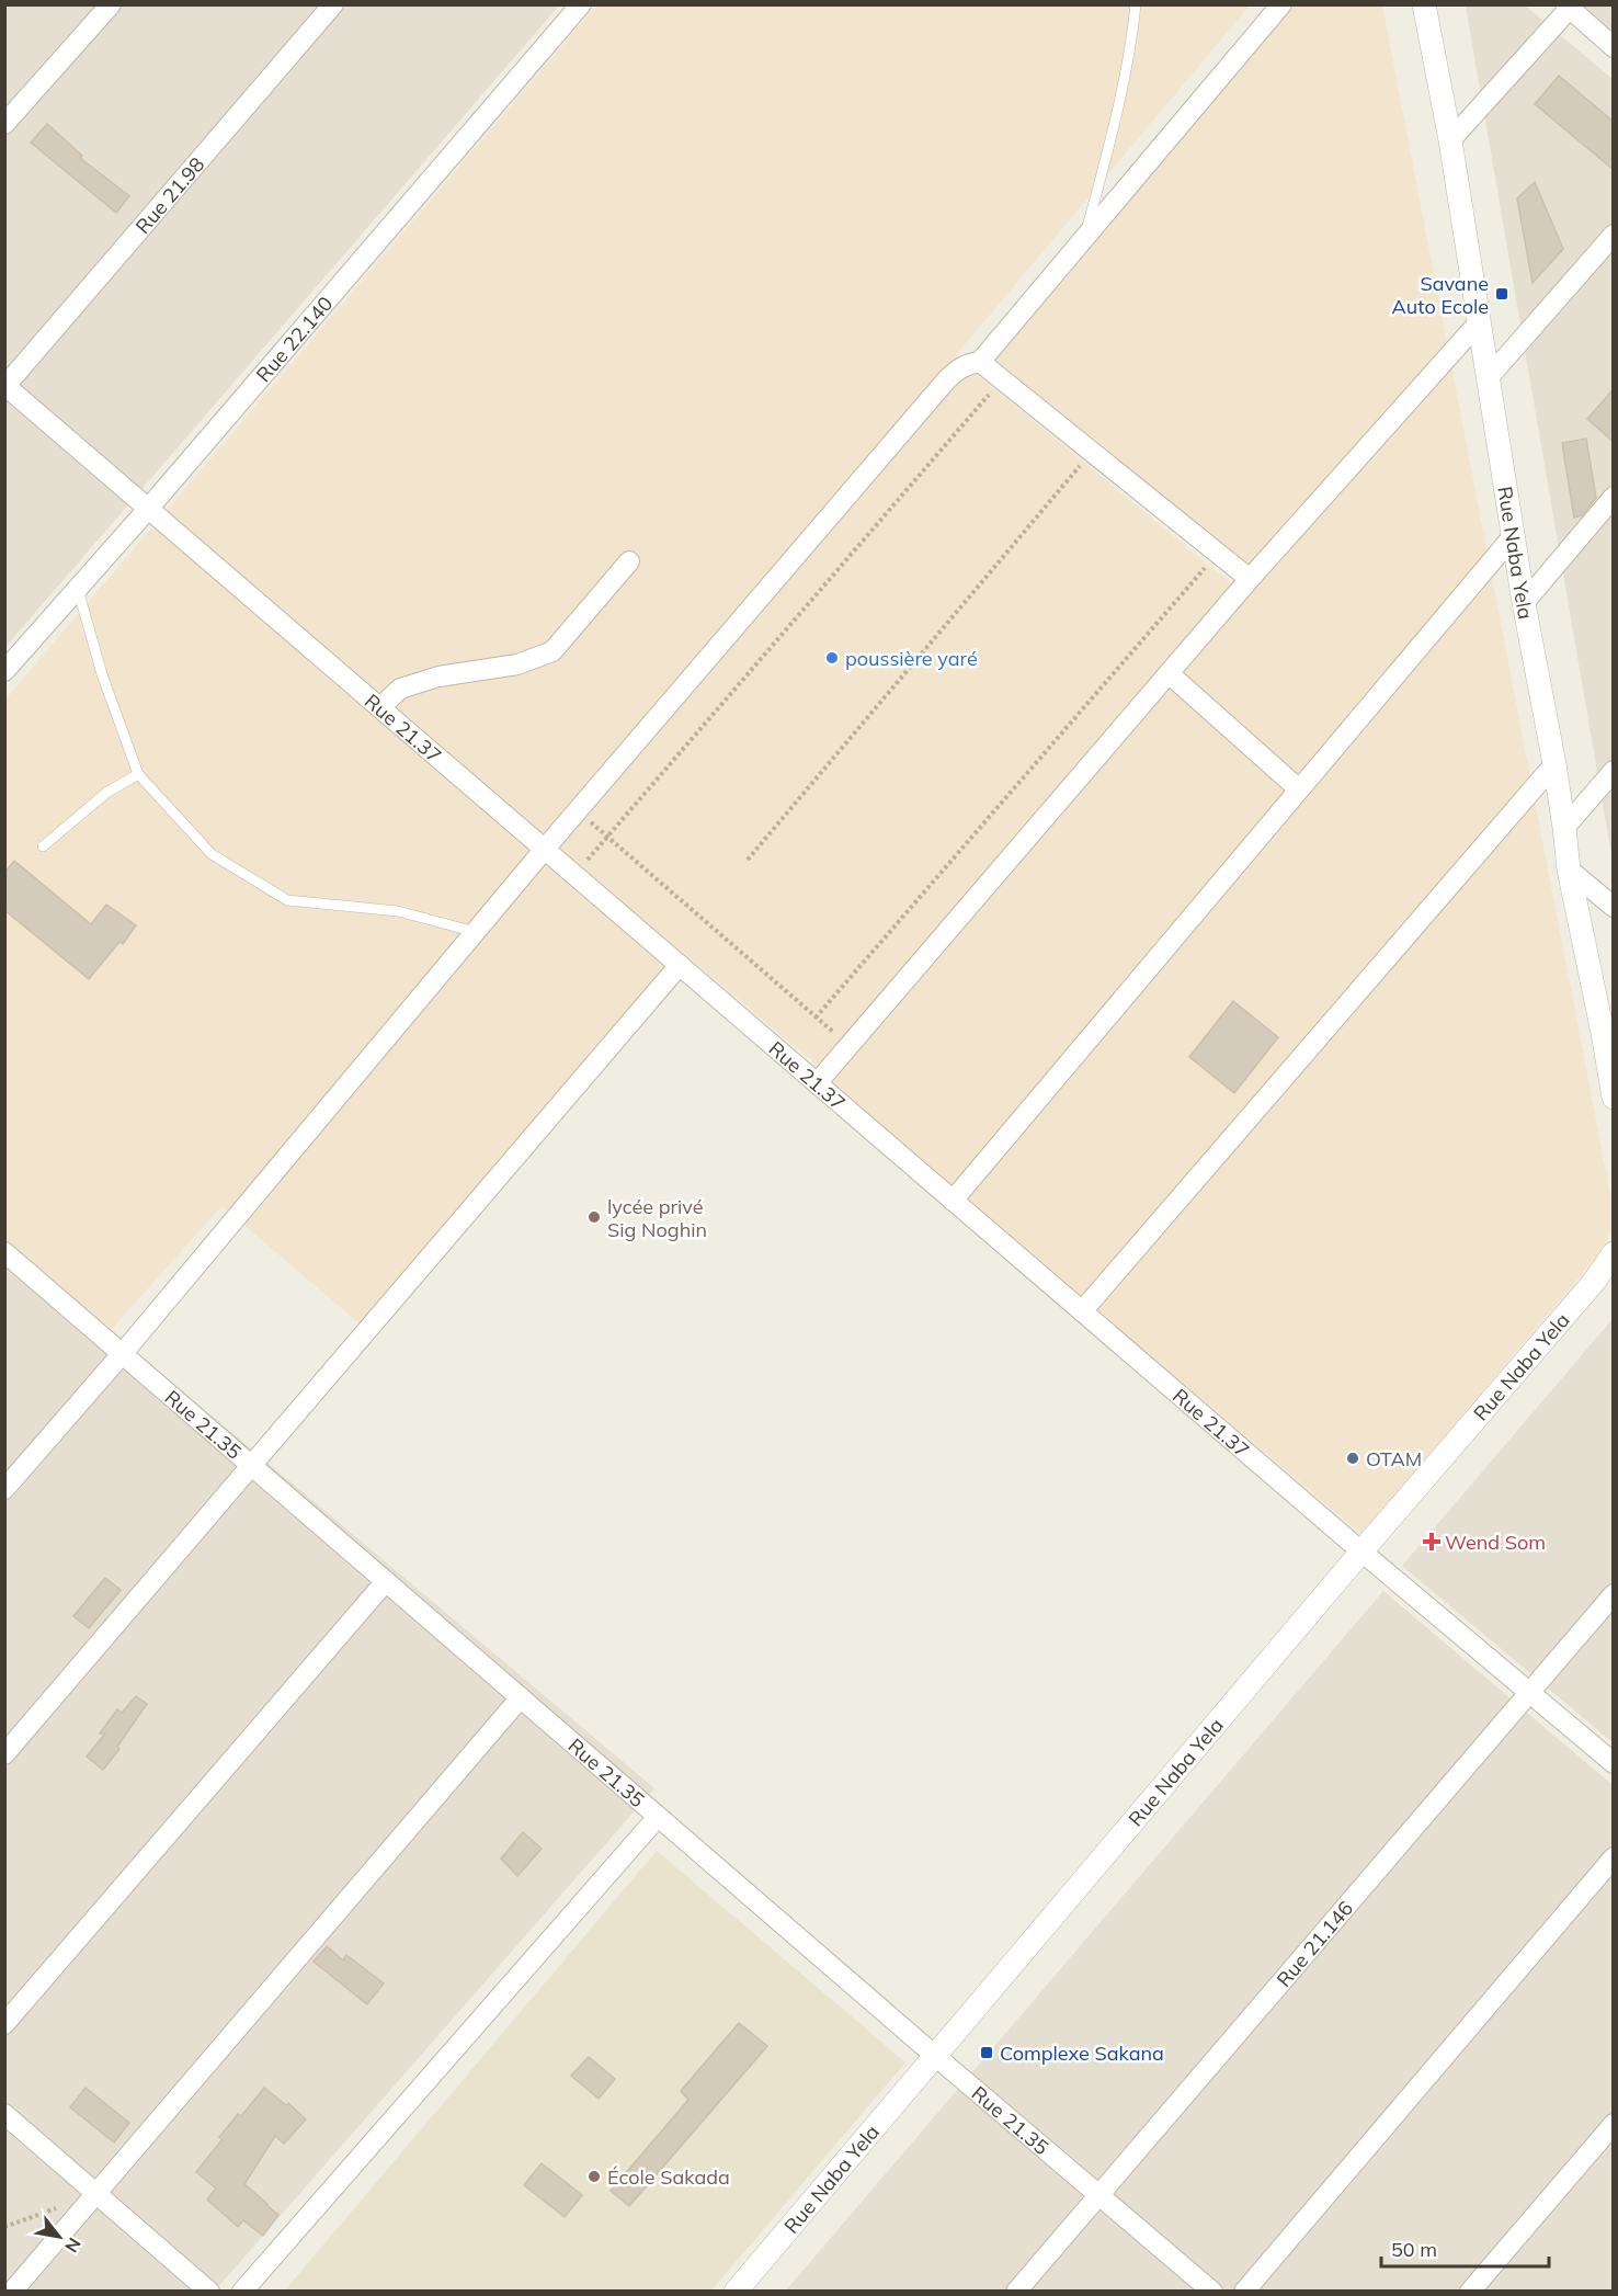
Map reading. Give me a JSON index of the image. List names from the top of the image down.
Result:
{
  "streets": {
    "street": [
      "Rue 21.98",
      "Rue 22.140",
      "Rue Naba Yela",
      "Rue 21.37",
      "Rue 21.35",
      "Rue 21.146"
    ]
  },
  "crossings": [
    ["Rue 21.98", "Rue 21.37"],
    ["Rue 22.140", "Rue 21.37"],
    ["Rue Naba Yela", "Rue 21.37"],
    ["Rue Naba Yela", "Rue 21.35"],
    ["Rue 21.37", "Rue 21.146"],
    ["Rue 21.35", "Rue 21.146"]
  ],
  "places": {
    "transit": ["Savane Auto Ecole", "Complexe Sakana"],
    "other": [
      "poussière yaré",
      "lycée privé Sig Noghin",
      "OTAM",
      "École Sakada"
    ],
    "health": ["Wend Som"]
  },
  "scale_bar": "50 m",
  "north": "bottom right"
}
